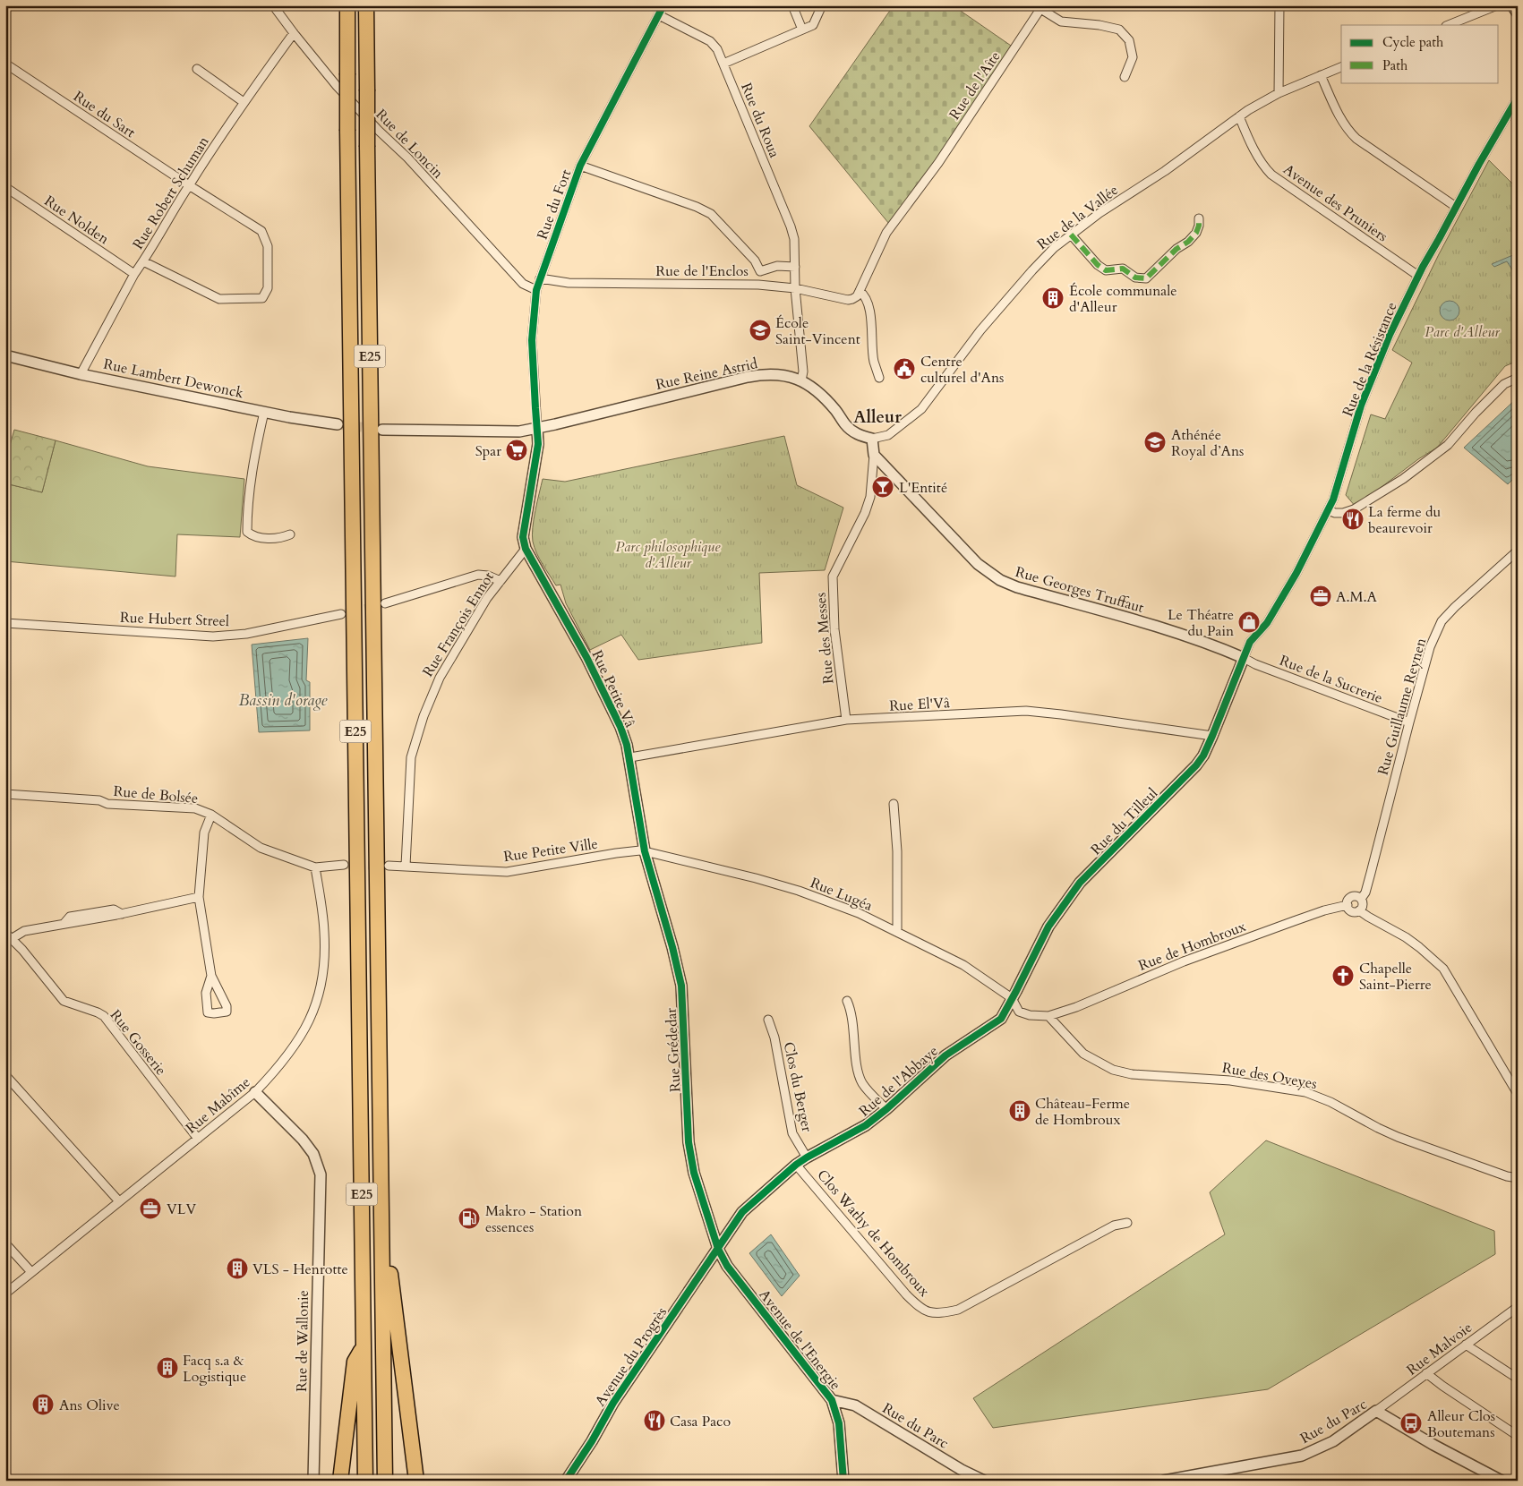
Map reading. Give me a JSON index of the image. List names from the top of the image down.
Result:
{
  "streets": {
    "highway": ["E25"],
    "street": [
      "Rue de l'Aîte",
      "Rue du Sart",
      "Rue du Roua",
      "Rue de Loncin",
      "Rue Robert Schuman",
      "Avenue des Pruniers",
      "Rue du Fort",
      "Rue de la Vallée",
      "Rue Nolden",
      "Rue de l'Enclos",
      "Rue de la Résistance",
      "Rue Reine Astrid",
      "Rue Lambert Dewonck",
      "Rue Georges Truffaut",
      "Rue Hubert Streel",
      "Rue François Ennot",
      "Rue des Messes",
      "Rue de la Sucrerie",
      "Rue Petite Vâ",
      "Rue El'Vâ",
      "Rue Guillaume Reynen",
      "Rue de Bolsée",
      "Rue du Tilleul",
      "Rue Petite Ville",
      "Rue Lugéa",
      "Rue de Hombroux",
      "Rue Gosserie",
      "Rue Grédedar",
      "Rue des Oveyes",
      "Rue de l'Abbaye",
      "Clos du Berger",
      "Rue Mabîme",
      "Clos Wathy de Hombroux",
      "Avenue de l'Energie",
      "Rue de Wallonie",
      "Rue Malvoie",
      "Avenue du Progrès",
      "Rue du Parc"
    ]
  },
  "crossings": [
    ["Rue de l'Aîte", "Rue de l'Enclos"],
    ["Rue du Sart", "Rue Robert Schuman"],
    ["Rue du Roua", "Rue du Fort"],
    ["Rue du Roua", "Rue de l'Enclos"],
    ["Rue du Roua", "Rue Reine Astrid"],
    ["Rue de Loncin", "Rue Robert Schuman"],
    ["Rue de Loncin", "Rue du Fort"],
    ["Rue Robert Schuman", "Rue Nolden"],
    ["Rue Robert Schuman", "Rue Lambert Dewonck"],
    ["Avenue des Pruniers", "Rue de la Vallée"],
    ["Avenue des Pruniers", "Rue de la Résistance"],
    ["Rue du Fort", "Rue de l'Enclos"],
    ["Rue du Fort", "Rue Reine Astrid"],
    ["Rue de la Vallée", "Rue Reine Astrid"],
    ["Rue de la Résistance", "Rue Georges Truffaut"],
    ["Rue de la Résistance", "Rue de la Sucrerie"],
    ["Rue de la Résistance", "Rue du Tilleul"],
    ["Rue Georges Truffaut", "Rue des Messes"],
    ["Rue Georges Truffaut", "Rue de la Sucrerie"],
    ["Rue Georges Truffaut", "Rue du Tilleul"],
    ["Rue François Ennot", "Rue Petite Vâ"],
    ["Rue François Ennot", "Rue Petite Ville"],
    ["Rue des Messes", "Rue El'Vâ"],
    ["Rue de la Sucrerie", "Rue Guillaume Reynen"],
    ["Rue de la Sucrerie", "Rue du Tilleul"],
    ["Rue Petite Vâ", "Rue El'Vâ"],
    ["Rue Petite Vâ", "Rue Petite Ville"],
    ["Rue Petite Vâ", "Rue Lugéa"],
    ["Rue Petite Vâ", "Rue Grédedar"],
    ["Rue El'Vâ", "Rue du Tilleul"],
    ["Rue Guillaume Reynen", "Rue de Hombroux"],
    ["Rue de Bolsée", "Rue Mabîme"],
    ["Rue du Tilleul", "Rue Lugéa"],
    ["Rue du Tilleul", "Rue de l'Abbaye"],
    ["Rue Petite Ville", "Rue Lugéa"],
    ["Rue Petite Ville", "Rue Grédedar"],
    ["Rue Lugéa", "Rue de Hombroux"],
    ["Rue Lugéa", "Rue Grédedar"],
    ["Rue Lugéa", "Rue des Oveyes"],
    ["Rue Lugéa", "Rue de l'Abbaye"],
    ["Rue de Hombroux", "Rue des Oveyes"],
    ["Rue Gosserie", "Rue Mabîme"],
    ["Rue Grédedar", "Rue de l'Abbaye"],
    ["Rue Grédedar", "Avenue de l'Energie"],
    ["Rue Grédedar", "Avenue du Progrès"],
    ["Rue de l'Abbaye", "Clos du Berger"],
    ["Rue de l'Abbaye", "Clos Wathy de Hombroux"],
    ["Rue de l'Abbaye", "Avenue de l'Energie"],
    ["Rue de l'Abbaye", "Avenue du Progrès"],
    ["Rue Mabîme", "Rue de Wallonie"],
    ["Avenue de l'Energie", "Avenue du Progrès"],
    ["Avenue de l'Energie", "Rue du Parc"],
    ["Rue Malvoie", "Rue du Parc"]
  ],
  "districts": ["Alleur"],
  "water": ["Bassin d'orage"],
  "parks": ["Parc d'Alleur", "Parc philosophique d'Alleur"],
  "places": {
    "building": [
      "École communale d'Alleur",
      "Château-Ferme de Hombroux",
      "VLS - Henrotte",
      "Facq s.a & Logistique",
      "Ans Olive"
    ],
    "school or university": ["École Saint-Vincent", "Athénée Royal d’Ans"],
    "public building": ["Centre culturel d'Ans"],
    "supermarket": ["Spar"],
    "bar": ["L'Entité"],
    "restaurant": ["La ferme du beaurevoir", "Casa Paco"],
    "office": ["A.M.A", "VLV"],
    "shop": ["Le Théatre du Pain"],
    "church": ["Chapelle Saint-Pierre"],
    "fuel station": ["Makro - Station essences"],
    "bus stop": ["Alleur Clos Boutemans"]
  },
  "legend": ["Cycle path", "Path"]
}
